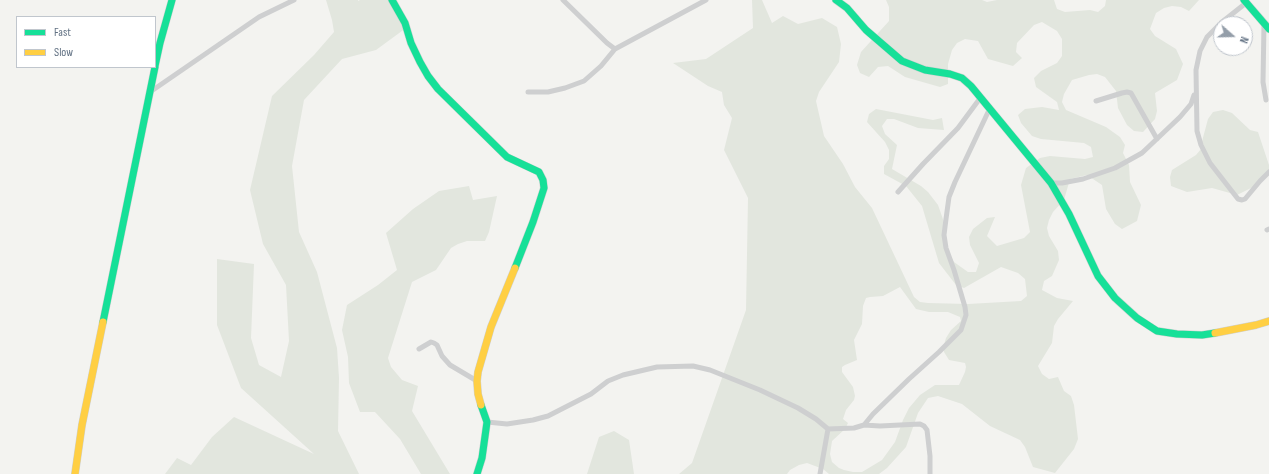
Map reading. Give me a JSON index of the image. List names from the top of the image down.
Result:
{
  "legend": ["Fast", "Slow"],
  "north": "right"
}
